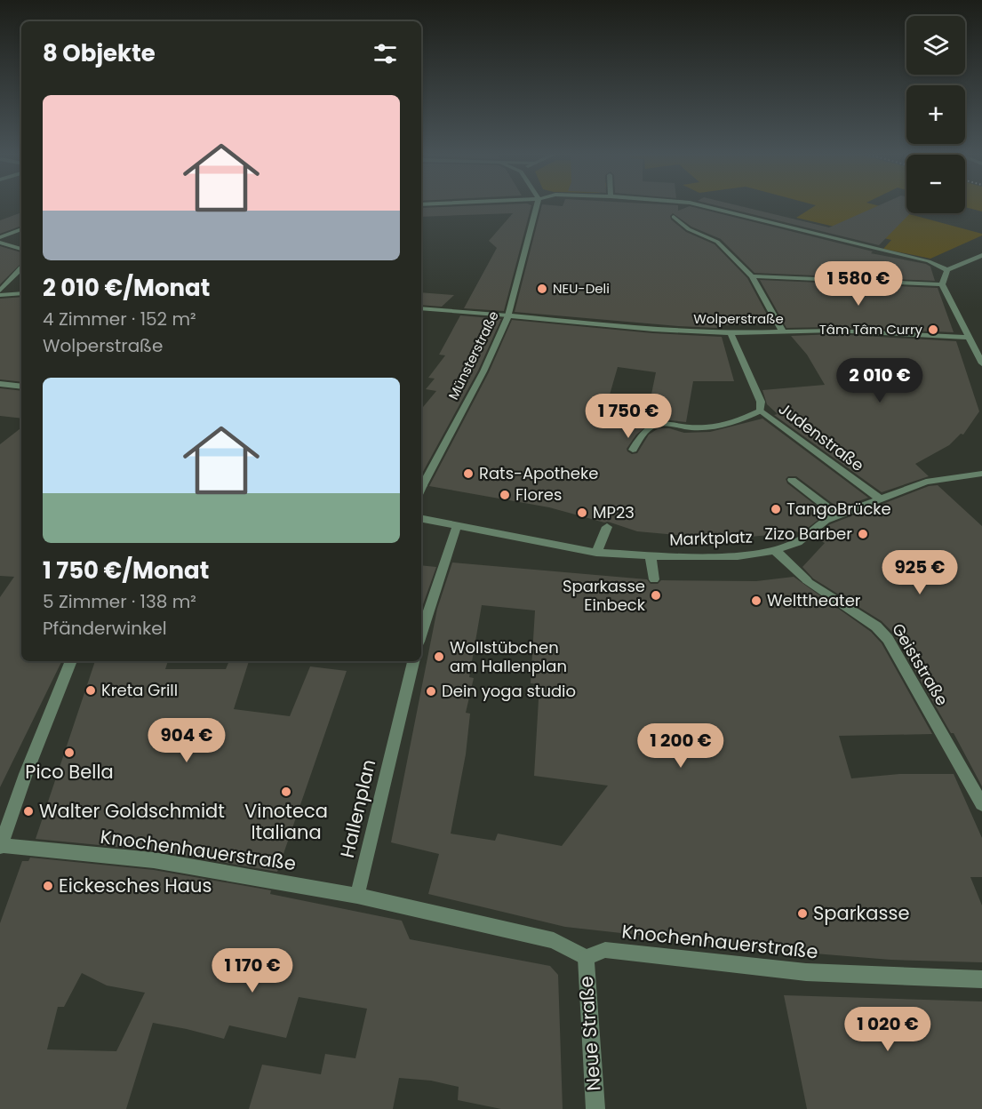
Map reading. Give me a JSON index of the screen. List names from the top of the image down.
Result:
{
  "streets": {
    "street": [
      "Wolperstraße",
      "Münsterstraße",
      "Judenstraße",
      "Marktplatz",
      "Geiststraße",
      "Hallenplan",
      "Knochenhauerstraße",
      "Neue Straße"
    ]
  },
  "crossings": [
    ["Wolperstraße", "Münsterstraße"],
    ["Wolperstraße", "Judenstraße"],
    ["Judenstraße", "Marktplatz"],
    ["Marktplatz", "Geiststraße"],
    ["Hallenplan", "Knochenhauerstraße"],
    ["Knochenhauerstraße", "Neue Straße"]
  ],
  "places": [
    "NEU-Deli",
    "Tâm Tâm Curry",
    "Rats-Apotheke",
    "Flores",
    "TangoBrücke",
    "MP23",
    "Zizo Barber",
    "Sparkasse Einbeck",
    "Welttheater",
    "Wollstübchen am Hallenplan",
    "Kreta Grill",
    "Dein yoga studio",
    "Pico Bella",
    "Vinoteca Italiana",
    "Walter Goldschmidt",
    "Eickesches Haus",
    "Sparkasse"
  ],
  "page": {
    "map_buttons": ["+", "−"],
    "heading": "8 Objekte",
    "list": [
      {
        "name": "2 010 €/Monat",
        "note": "4 Zimmer · 152 m² · Wolperstraße"
      },
      {
        "name": "1 750 €/Monat",
        "note": "5 Zimmer · 138 m² · Pfänderwinkel"
      }
    ],
    "price": [
      "1 580 €",
      "2 010 €",
      "1 750 €",
      "925 €",
      "904 €",
      "1 200 €",
      "1 170 €",
      "1 020 €"
    ]
  }
}
